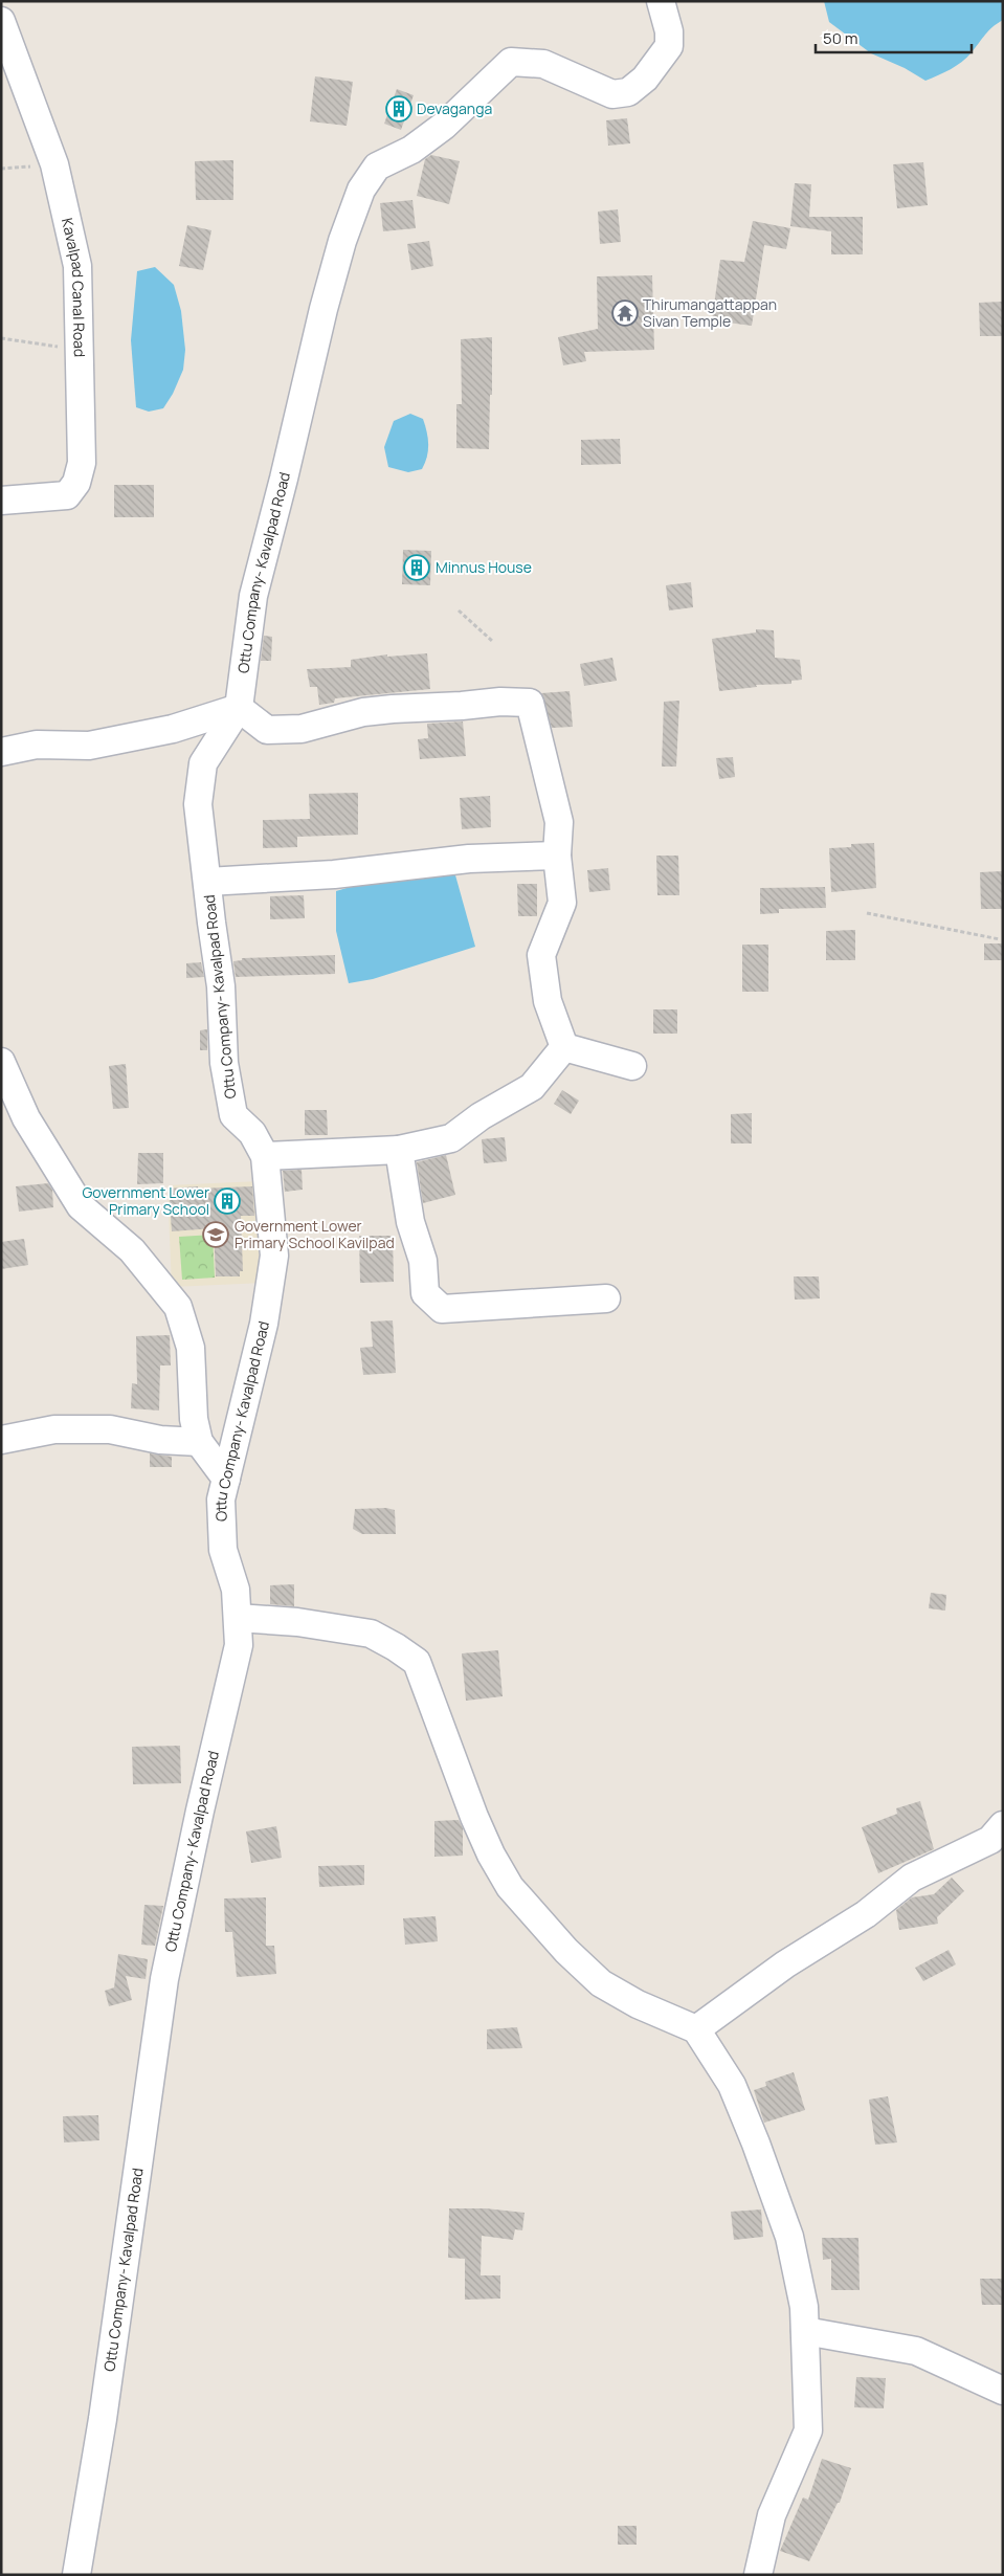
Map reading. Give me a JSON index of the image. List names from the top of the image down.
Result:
{
  "streets": {
    "street": ["Kavalpad Canal Road", "Ottu Company- Kavalpad Road"]
  },
  "places": {
    "building": ["Devaganga", "Minnus House", "Government Lower Primary School"],
    "temple": ["Thirumangattappan Sivan Temple"],
    "school or university": ["Government Lower Primary School Kavilpad"]
  },
  "scale_bar": "50 m"
}
